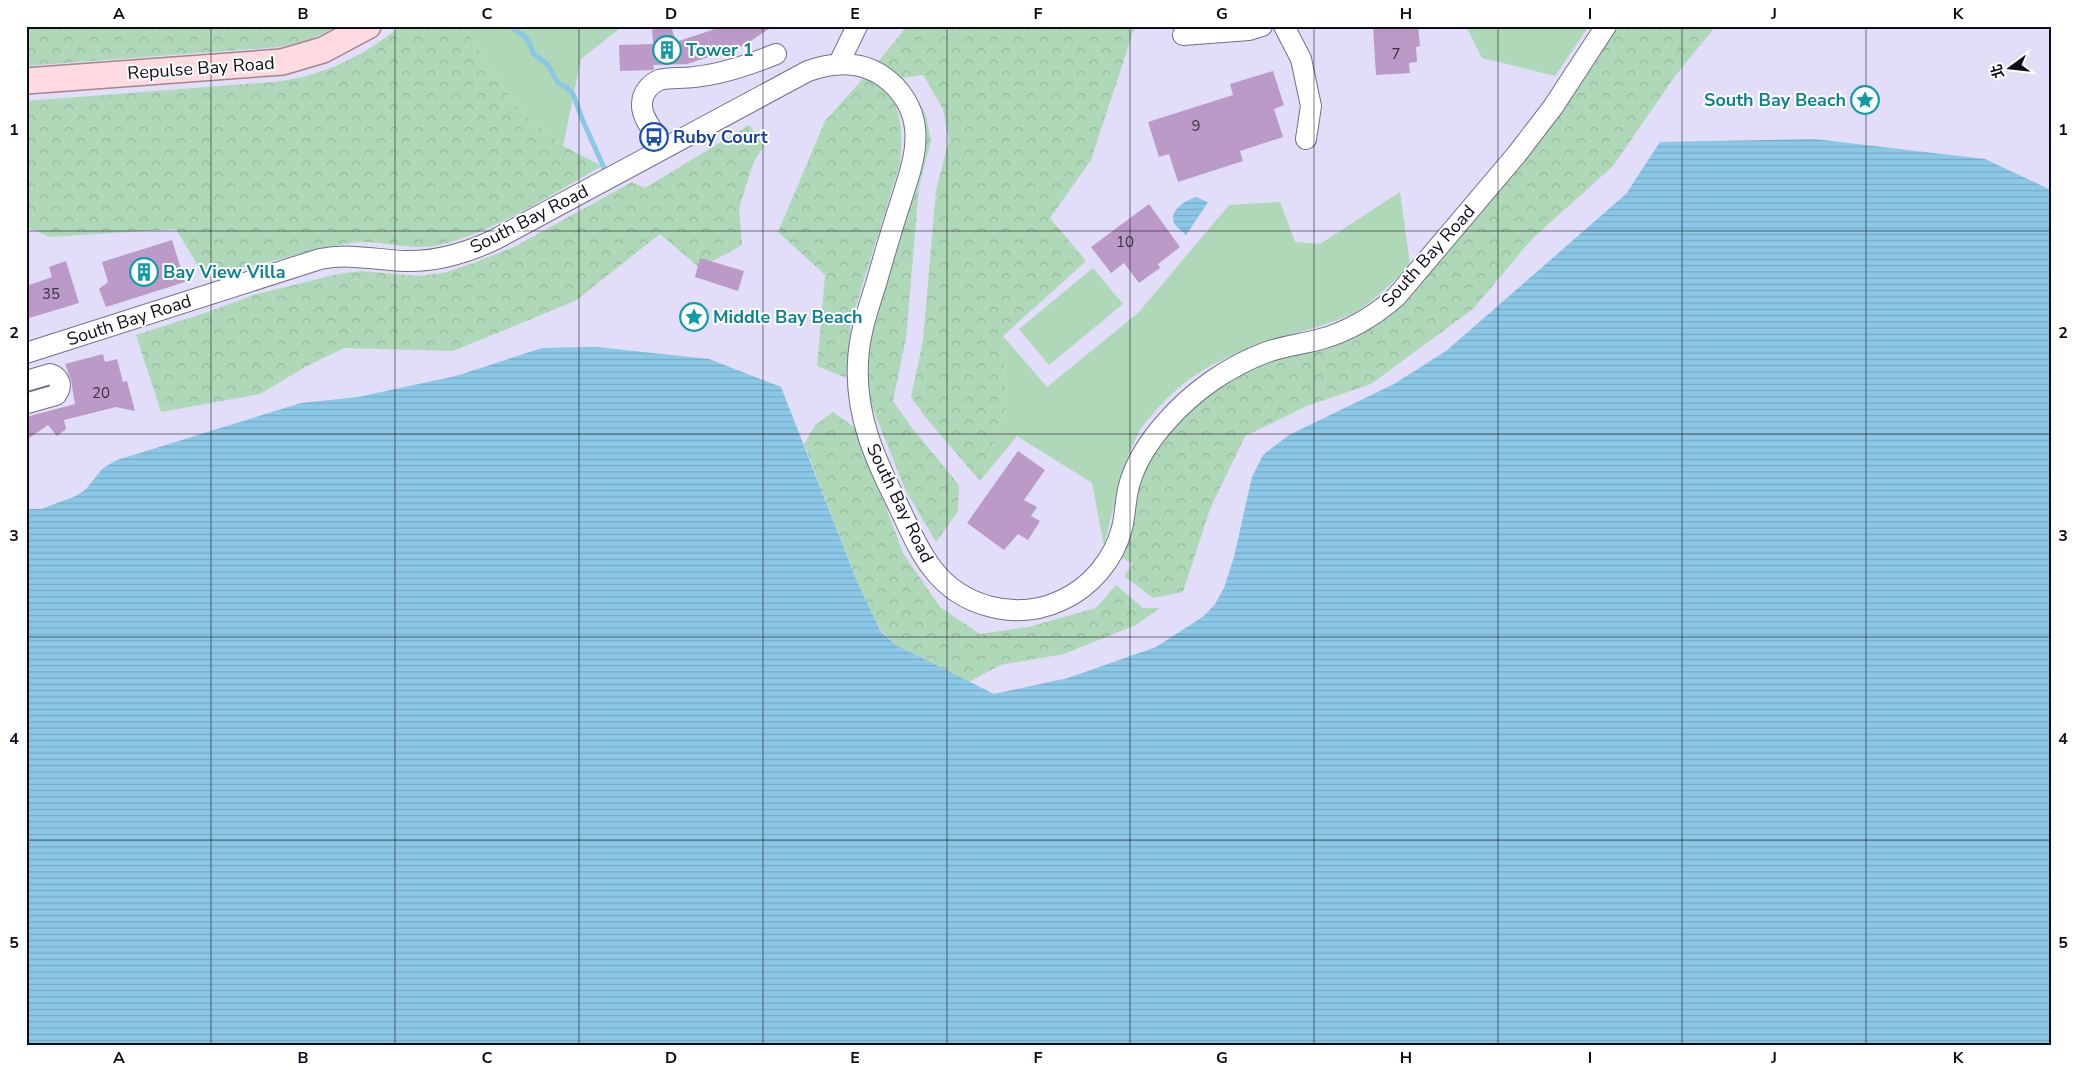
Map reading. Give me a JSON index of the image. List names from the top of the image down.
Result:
{
  "streets": {
    "main road": ["Repulse Bay Road"],
    "street": ["South Bay Road"]
  },
  "places": {
    "building": ["Tower 1", "Bay View Villa"],
    "place": ["South Bay Beach", "Middle Bay Beach"],
    "bus stop": ["Ruby Court"]
  },
  "house_numbers": [
    "7",
    "9",
    "10",
    "35",
    "20"
  ],
  "north": "left",
  "grid": {
    "columns": [
      "A",
      "B",
      "C",
      "D",
      "E",
      "F",
      "G",
      "H",
      "I",
      "J",
      "K"
    ],
    "rows": [
      "1",
      "2",
      "3",
      "4",
      "5"
    ]
  }
}
